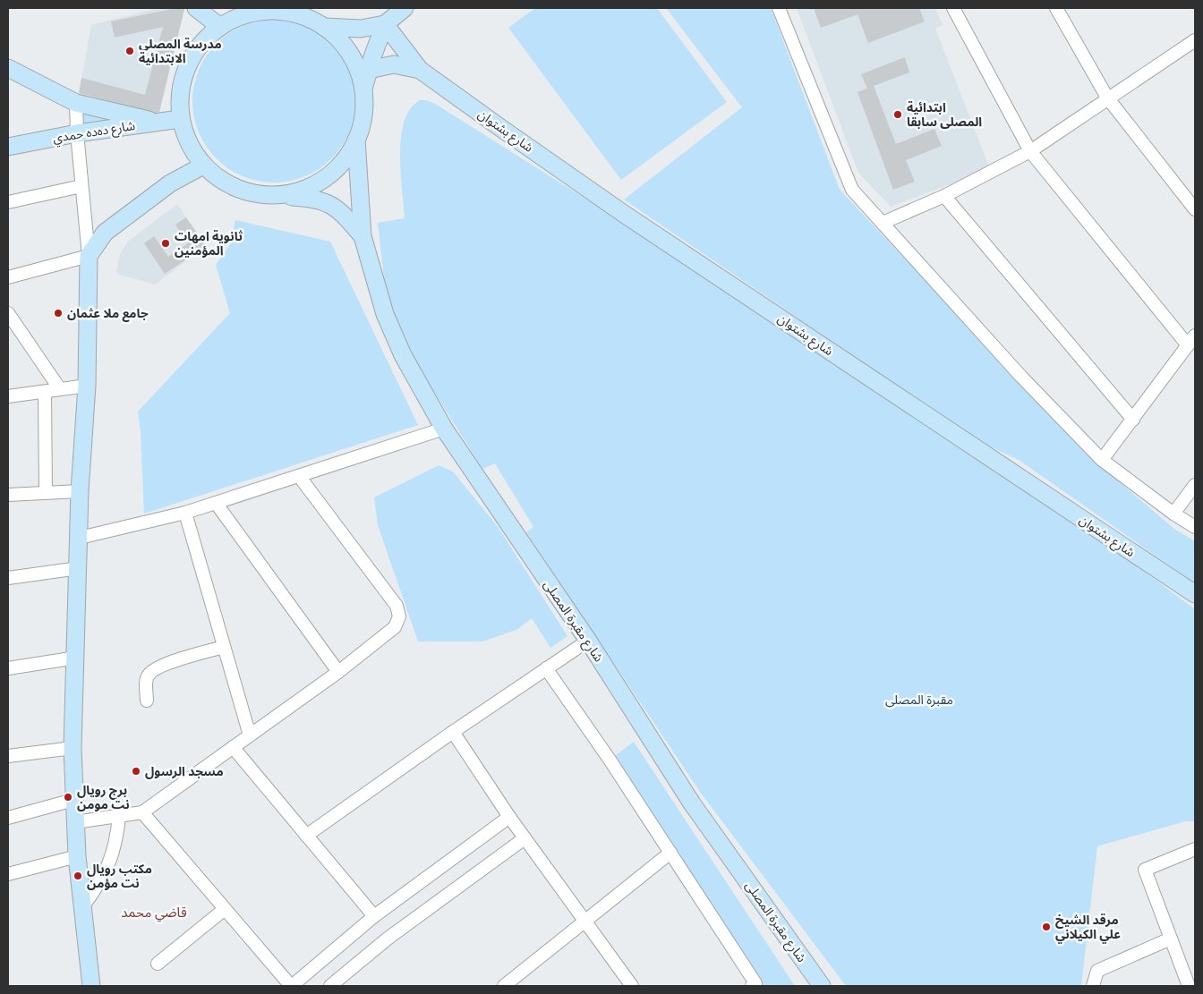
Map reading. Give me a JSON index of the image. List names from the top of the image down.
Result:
{
  "streets": {
    "street": ["شارع بشتوان", "شارع دەدە حمدي", "شارع مقبرة المصلى"]
  },
  "districts": ["قاضي محمد"],
  "parks": ["مقبرة المصلى"],
  "places": [
    "مدرسة المصلى الابتدائية",
    "ابتدائية المصلى سابقا",
    "ثانوية امهات المؤمنين",
    "جامع ملا عثمان",
    "مسجد الرسول",
    "برج رويال نت مومن",
    "مكتب رويال نت مؤمن",
    "مرقد الشيخ علي الكيلاني"
  ]
}
